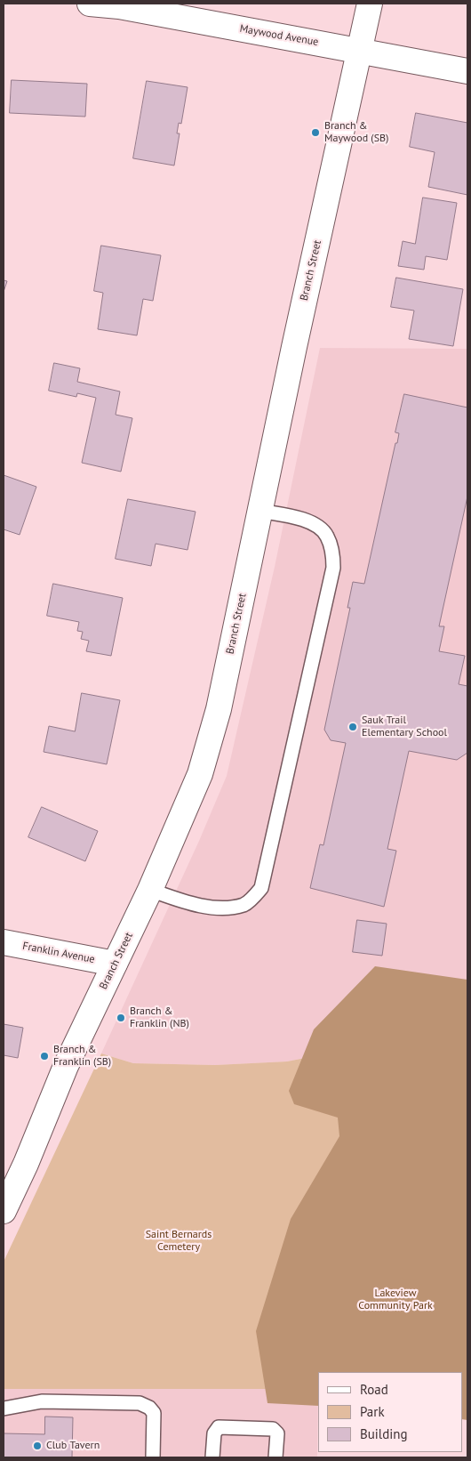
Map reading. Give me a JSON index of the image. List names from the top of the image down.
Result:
{
  "streets": {
    "street": ["Maywood Avenue", "Branch Street", "Franklin Avenue"]
  },
  "crossings": [
    ["Maywood Avenue", "Branch Street"],
    ["Branch Street", "Franklin Avenue"]
  ],
  "parks": ["Saint Bernards Cemetery", "Lakeview Community Park"],
  "places": [
    "Branch & Maywood (SB)",
    "Sauk Trail Elementary School",
    "Branch & Franklin (NB)",
    "Branch & Franklin (SB)",
    "Club Tavern"
  ],
  "legend": ["Road", "Park", "Building"]
}
